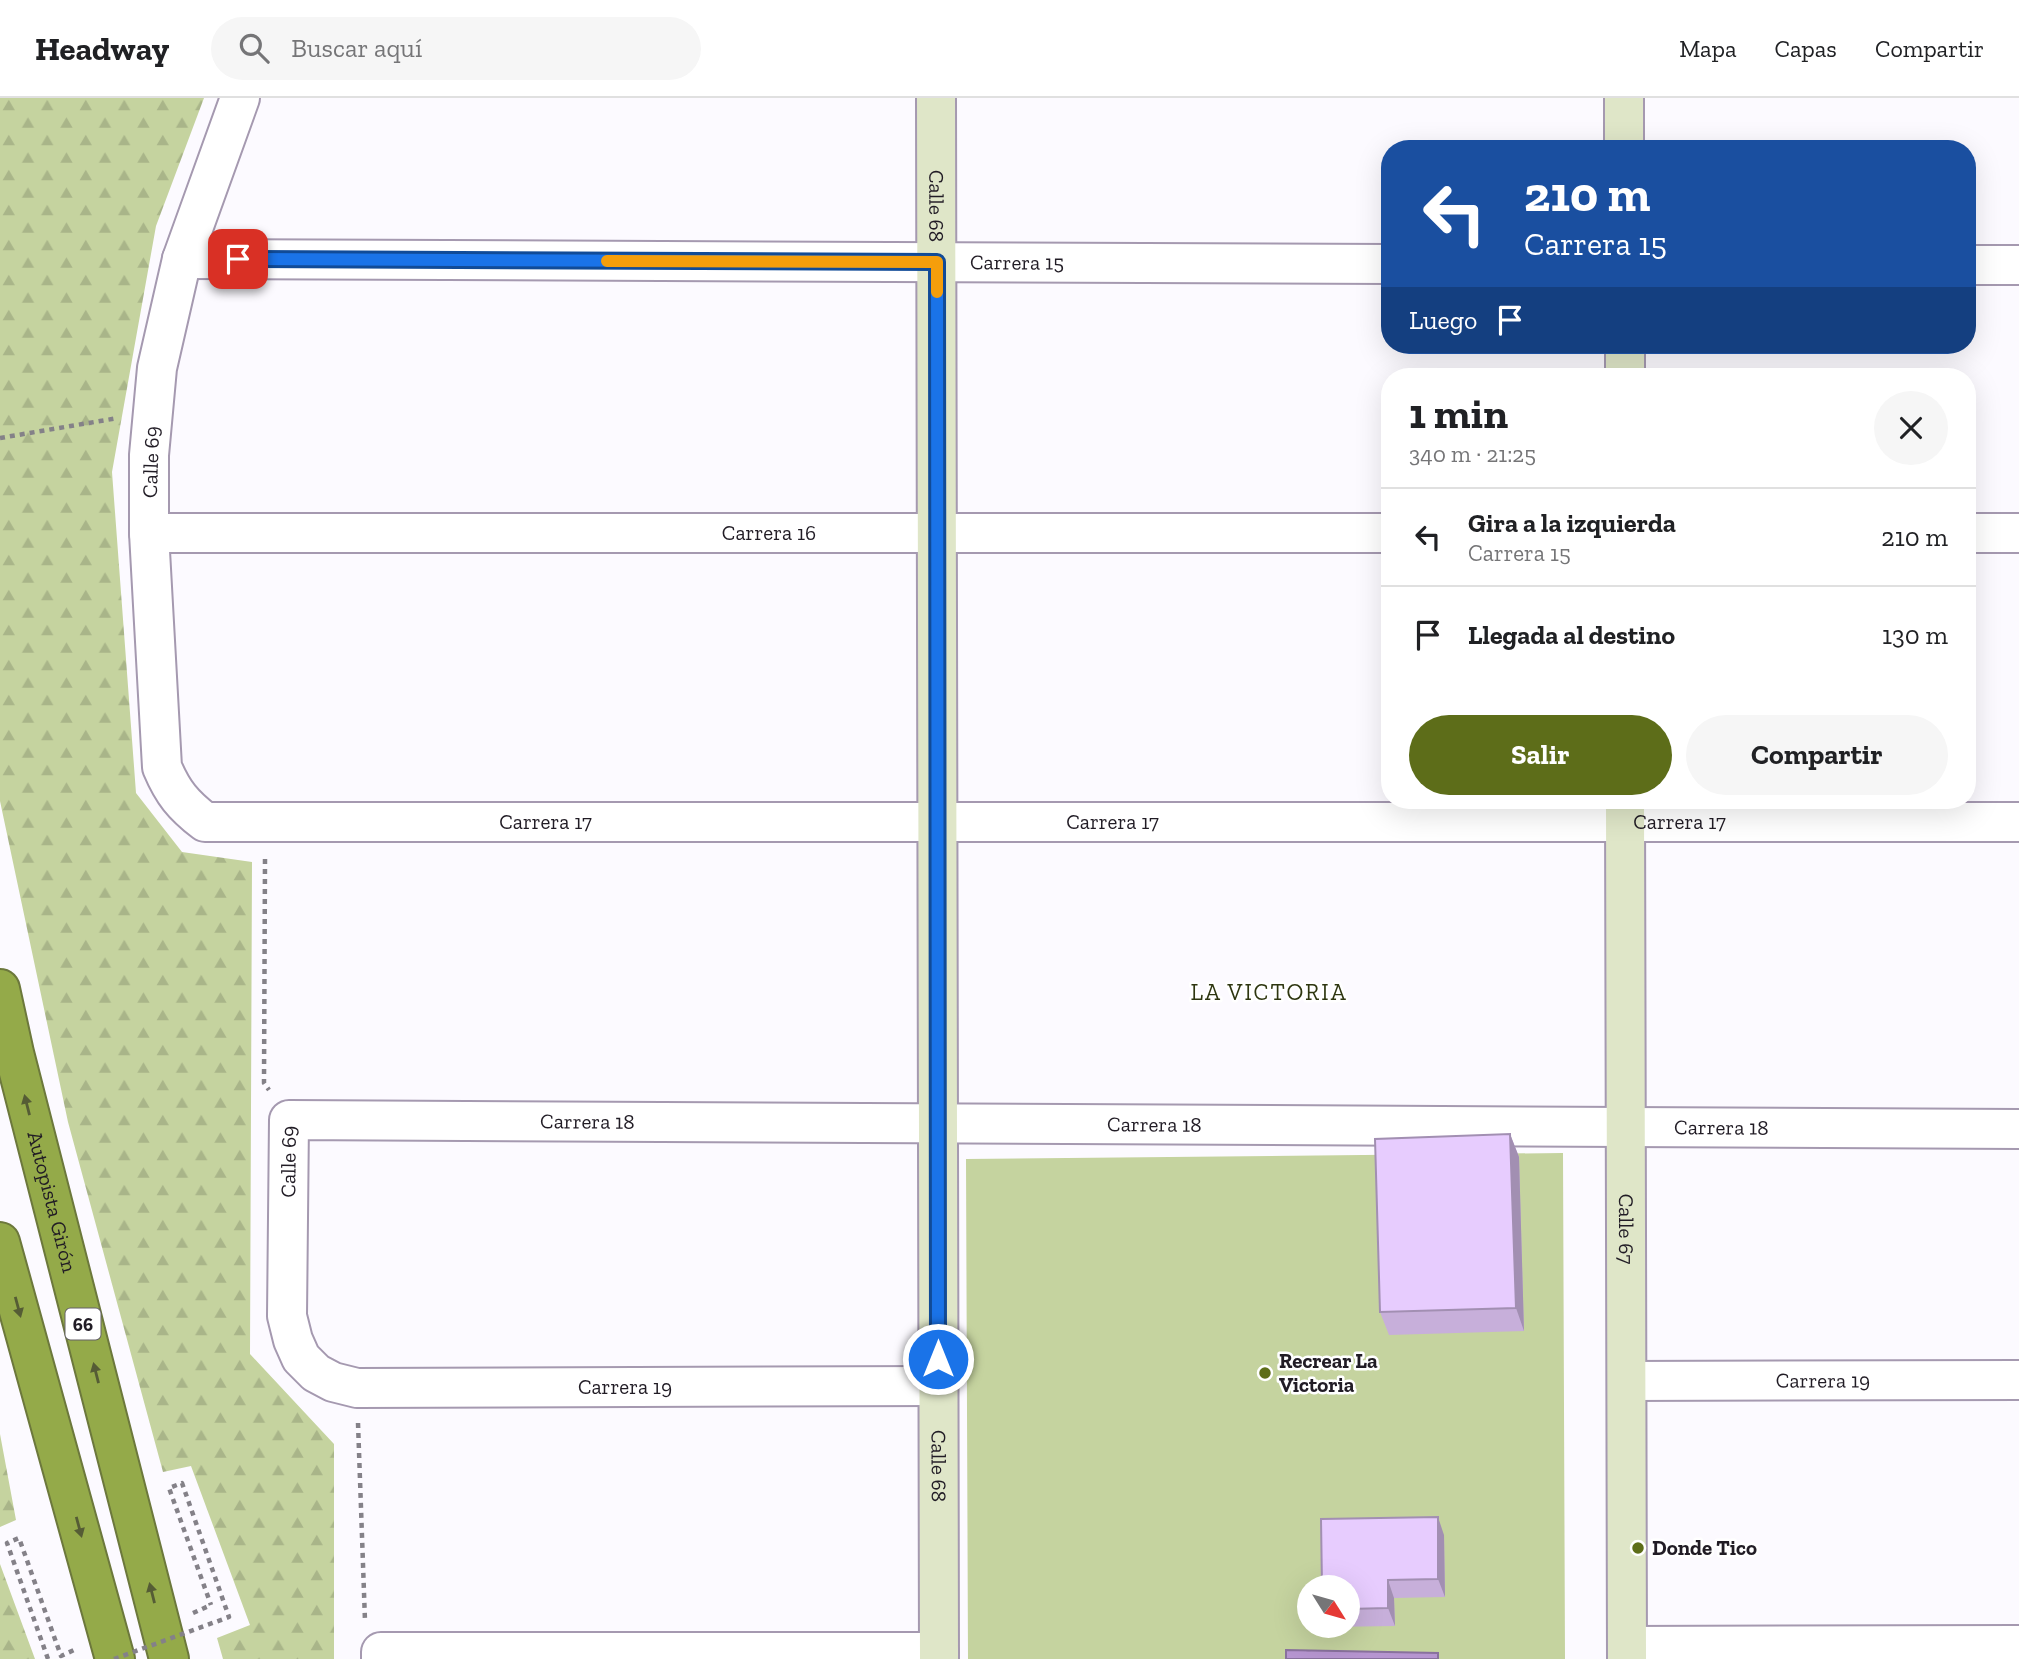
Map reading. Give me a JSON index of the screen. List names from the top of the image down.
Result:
{
  "streets": {
    "highway": ["Autopista Girón", "66"],
    "street": [
      "Calle 68",
      "Carrera 15",
      "Calle 69",
      "Carrera 16",
      "Carrera 17",
      "Carrera 18",
      "Calle 67",
      "Carrera 19"
    ]
  },
  "crossings": [
    ["Calle 68", "Carrera 15"],
    ["Calle 68", "Carrera 16"],
    ["Calle 68", "Carrera 17"],
    ["Calle 68", "Carrera 18"],
    ["Calle 68", "Carrera 19"],
    ["Carrera 15", "Calle 69"],
    ["Calle 69", "Carrera 16"],
    ["Calle 69", "Carrera 17"],
    ["Calle 69", "Carrera 18"],
    ["Calle 69", "Carrera 19"],
    ["Carrera 17", "Calle 67"],
    ["Carrera 18", "Calle 67"],
    ["Calle 67", "Carrera 19"]
  ],
  "districts": ["LA VICTORIA"],
  "places": ["Recrear La Victoria", "Donde Tico"],
  "north": "bottom right",
  "page": {
    "header": "Headway",
    "search": "Buscar aquí",
    "nav": ["Mapa", "Capas", "Compartir"],
    "turn": ["210 m", "Carrera 15"],
    "then": "Luego",
    "heading": ["1 min", "340 m · 21:25"],
    "list": [
      {
        "name": "Gira a la izquierda",
        "note": "Carrera 15",
        "value": "210 m"
      },
      {
        "name": "Llegada al destino",
        "value": "130 m"
      }
    ],
    "buttons": ["Salir", "Compartir"]
  }
}
